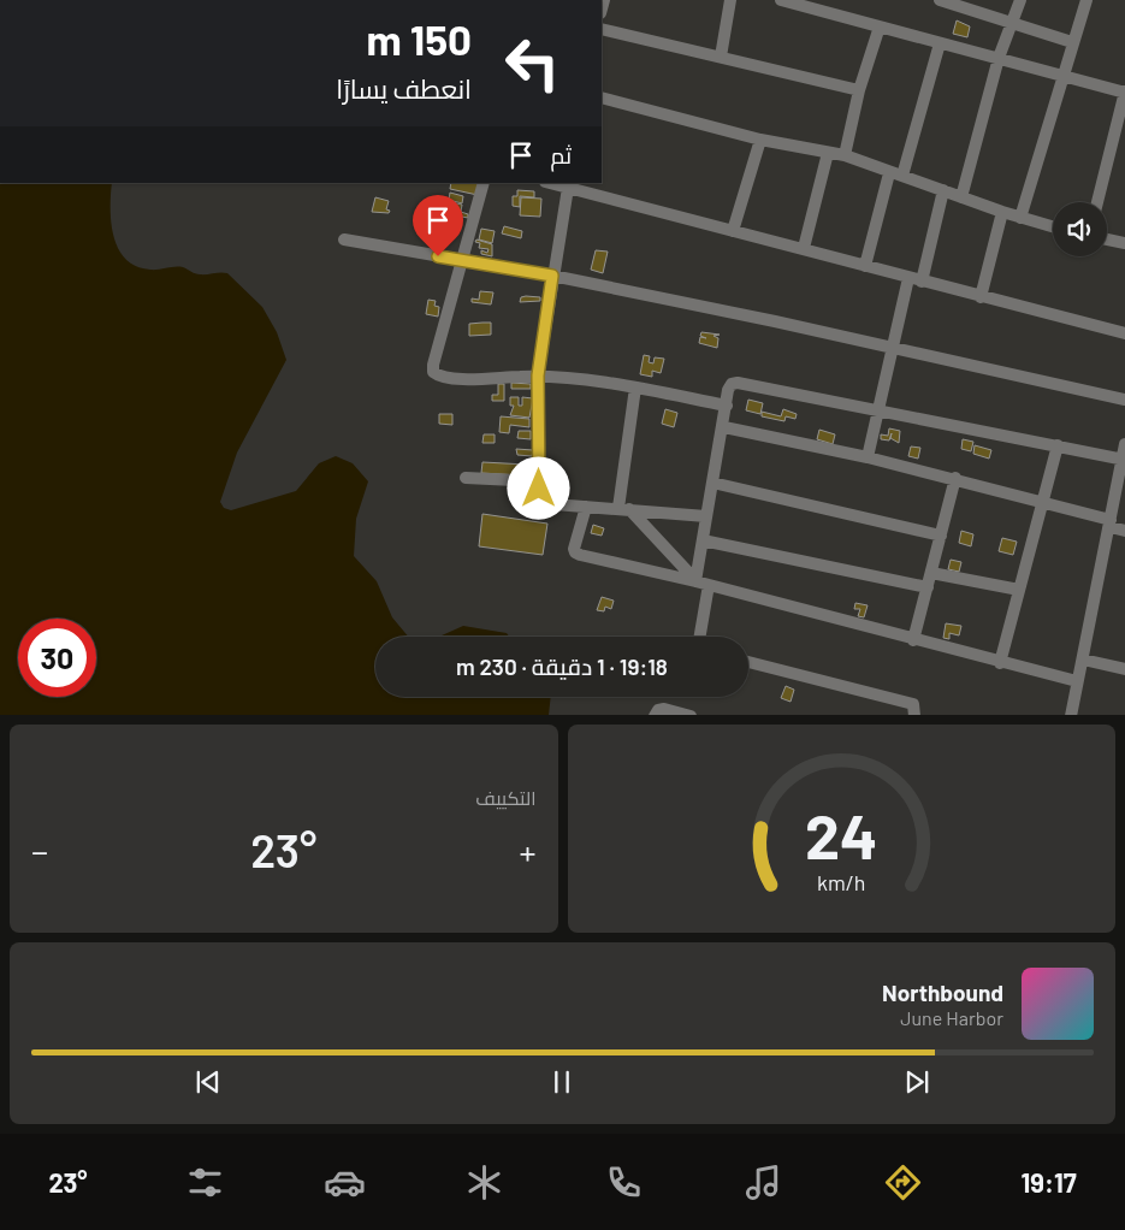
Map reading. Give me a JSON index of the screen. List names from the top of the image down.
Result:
{
  "page": {
    "turn": ["150 m", "انعطف يسارًا"],
    "then": "ثم",
    "limit": "30",
    "trip": "19:18 · 1 دقيقة · 230 m",
    "tile": "التكييف",
    "heat": ["−", "23°", "+"],
    "song": ["Northbound", "June Harbor"],
    "tabs": ["19:17", "23°"],
    "gauge": ["24", "km/h"]
  }
}
